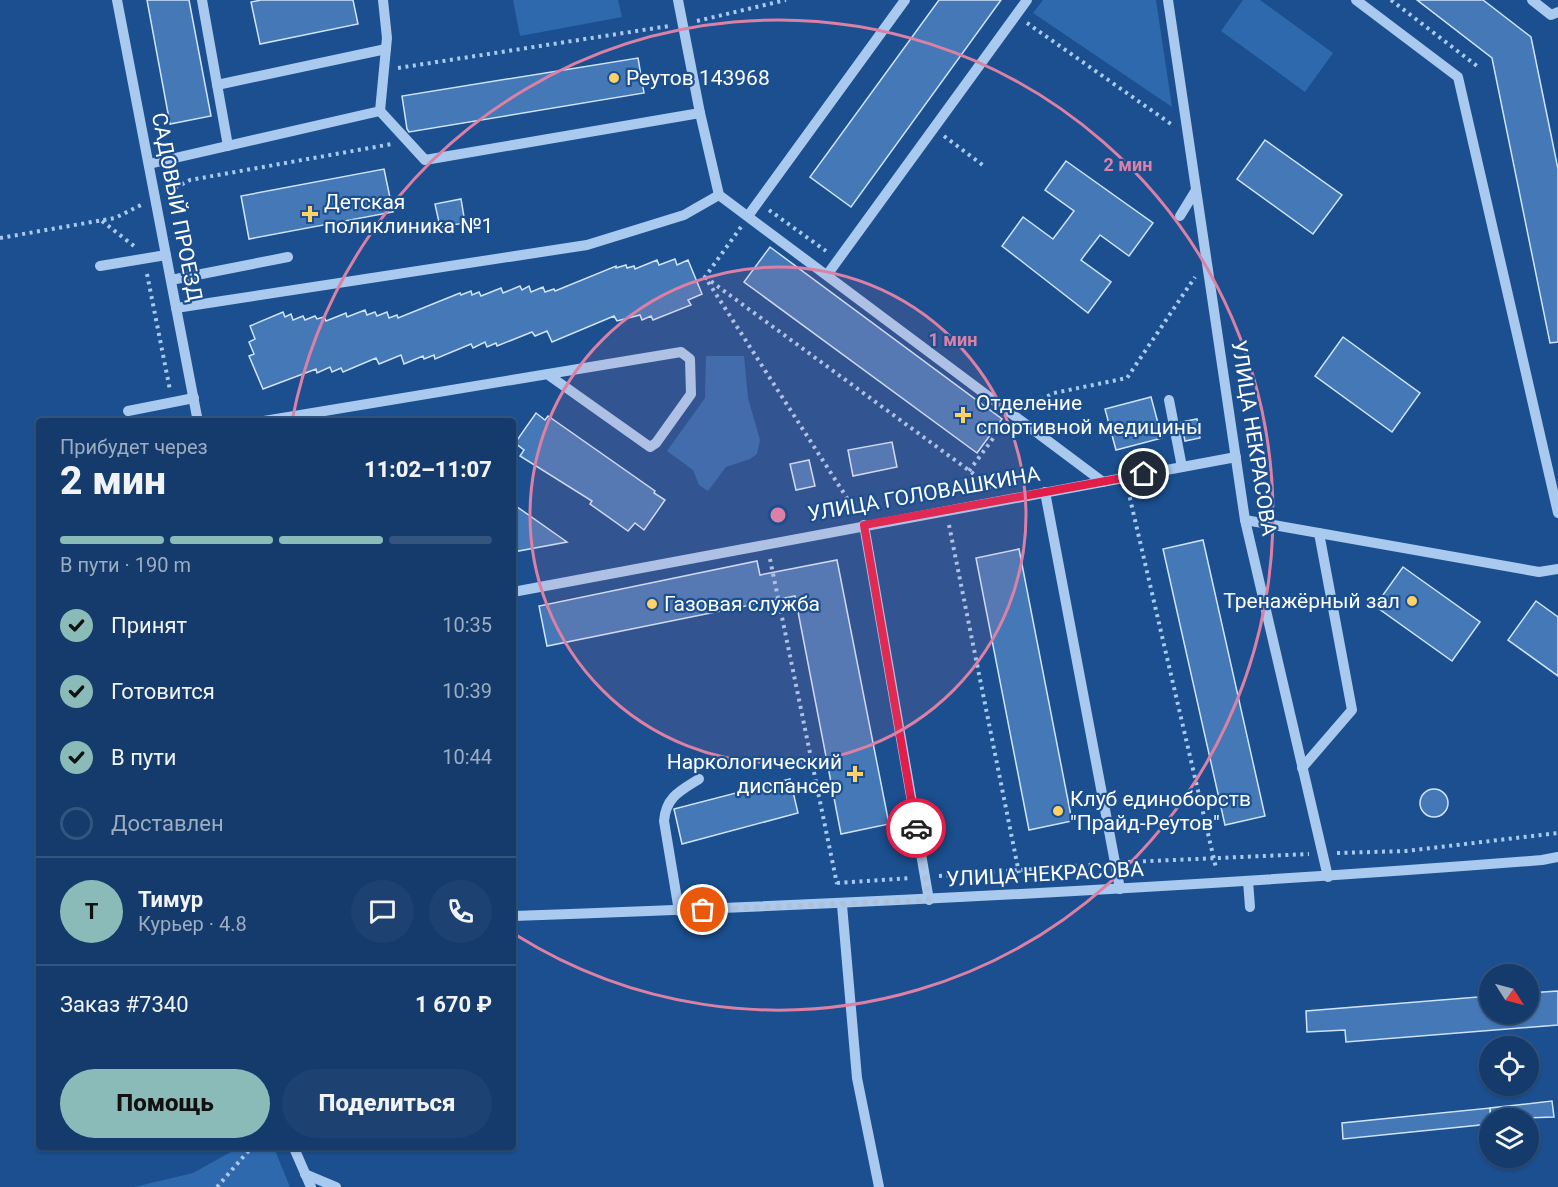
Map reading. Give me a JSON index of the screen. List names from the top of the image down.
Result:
{
  "streets": {
    "street": ["САДОВЫЙ ПРОЕЗД", "УЛИЦА НЕКРАСОВА", "УЛИЦА ГОЛОВАШКИНА"]
  },
  "crossings": [
    ["УЛИЦА НЕКРАСОВА", "УЛИЦА ГОЛОВАШКИНА"]
  ],
  "places": {
    "other": [
      "Реутов 143968",
      "Тренажёрный зал",
      "Газовая служба",
      "Клуб единоборств \"Прайд-Реутов\""
    ],
    "health": ["Детская поликлиника №1", "Отделение спортивной медицины", "Наркологический диспансер"]
  },
  "north": "bottom right",
  "page": {
    "heading": ["2 мин", "Прибудет через", "11:02–11:07"],
    "panel": [
      "Тимур",
      "Курьер · 4.8",
      "Заказ #7340",
      "1 670 ₽"
    ],
    "bar": "В пути · 190 m",
    "list": [
      ["Принят", "10:35"],
      ["Готовится", "10:39"],
      ["В пути", "10:44"],
      "Доставлен"
    ],
    "round": "Т",
    "buttons": ["Помощь", "Поделиться"]
  },
  "rings": ["2 мин", "1 мин"]
}
